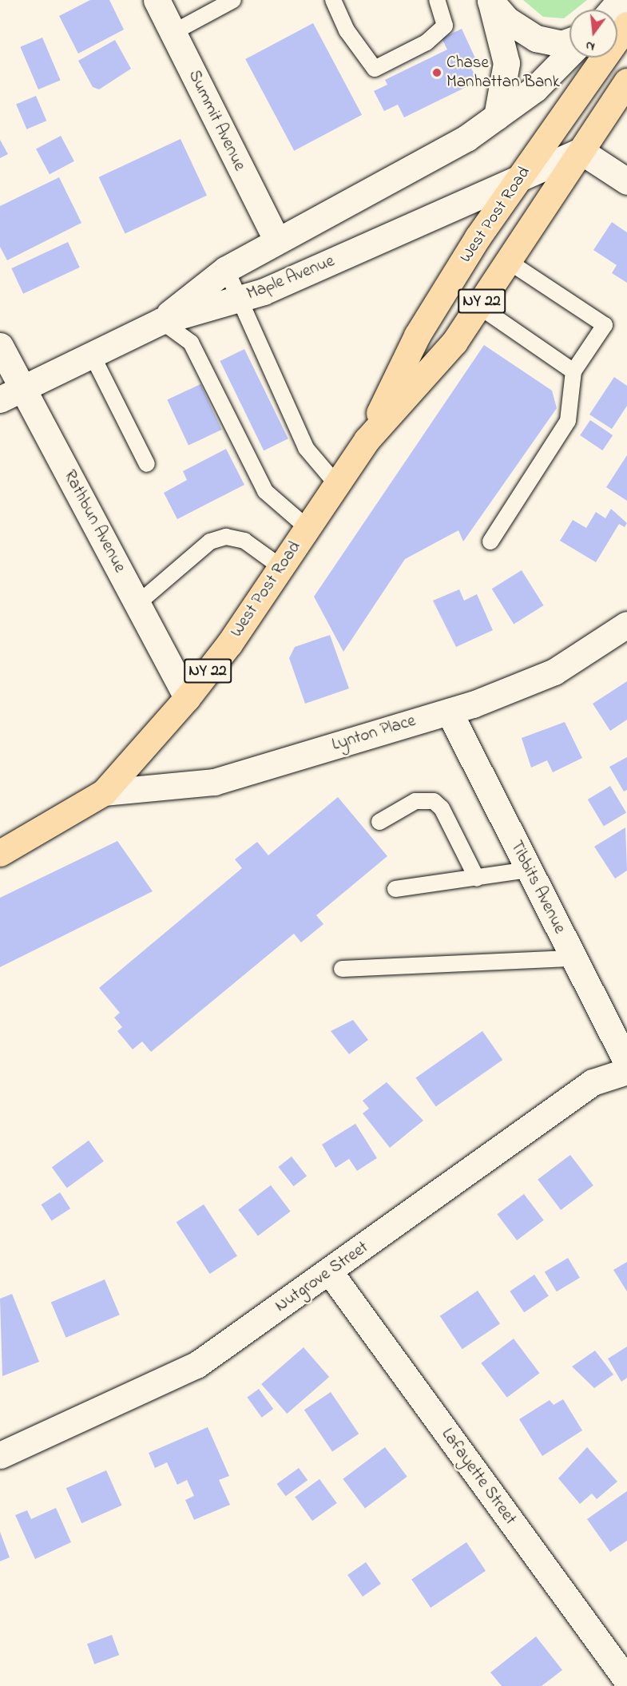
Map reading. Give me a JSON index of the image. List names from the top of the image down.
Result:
{
  "streets": {
    "main road": ["West Post Road", "NY 22"],
    "street": [
      "Summit Avenue",
      "Maple Avenue",
      "Rathbun Avenue",
      "Lynton Place",
      "Tibbits Avenue",
      "Nutgrove Street",
      "Lafayette Street"
    ]
  },
  "crossings": [
    ["Summit Avenue", "Maple Avenue"],
    ["West Post Road", "Maple Avenue"],
    ["West Post Road", "Rathbun Avenue"],
    ["West Post Road", "Lynton Place"],
    ["Maple Avenue", "Rathbun Avenue"],
    ["Lynton Place", "Tibbits Avenue"],
    ["Nutgrove Street", "Lafayette Street"]
  ],
  "places": ["Chase Manhattan Bank"],
  "north": "bottom"
}
